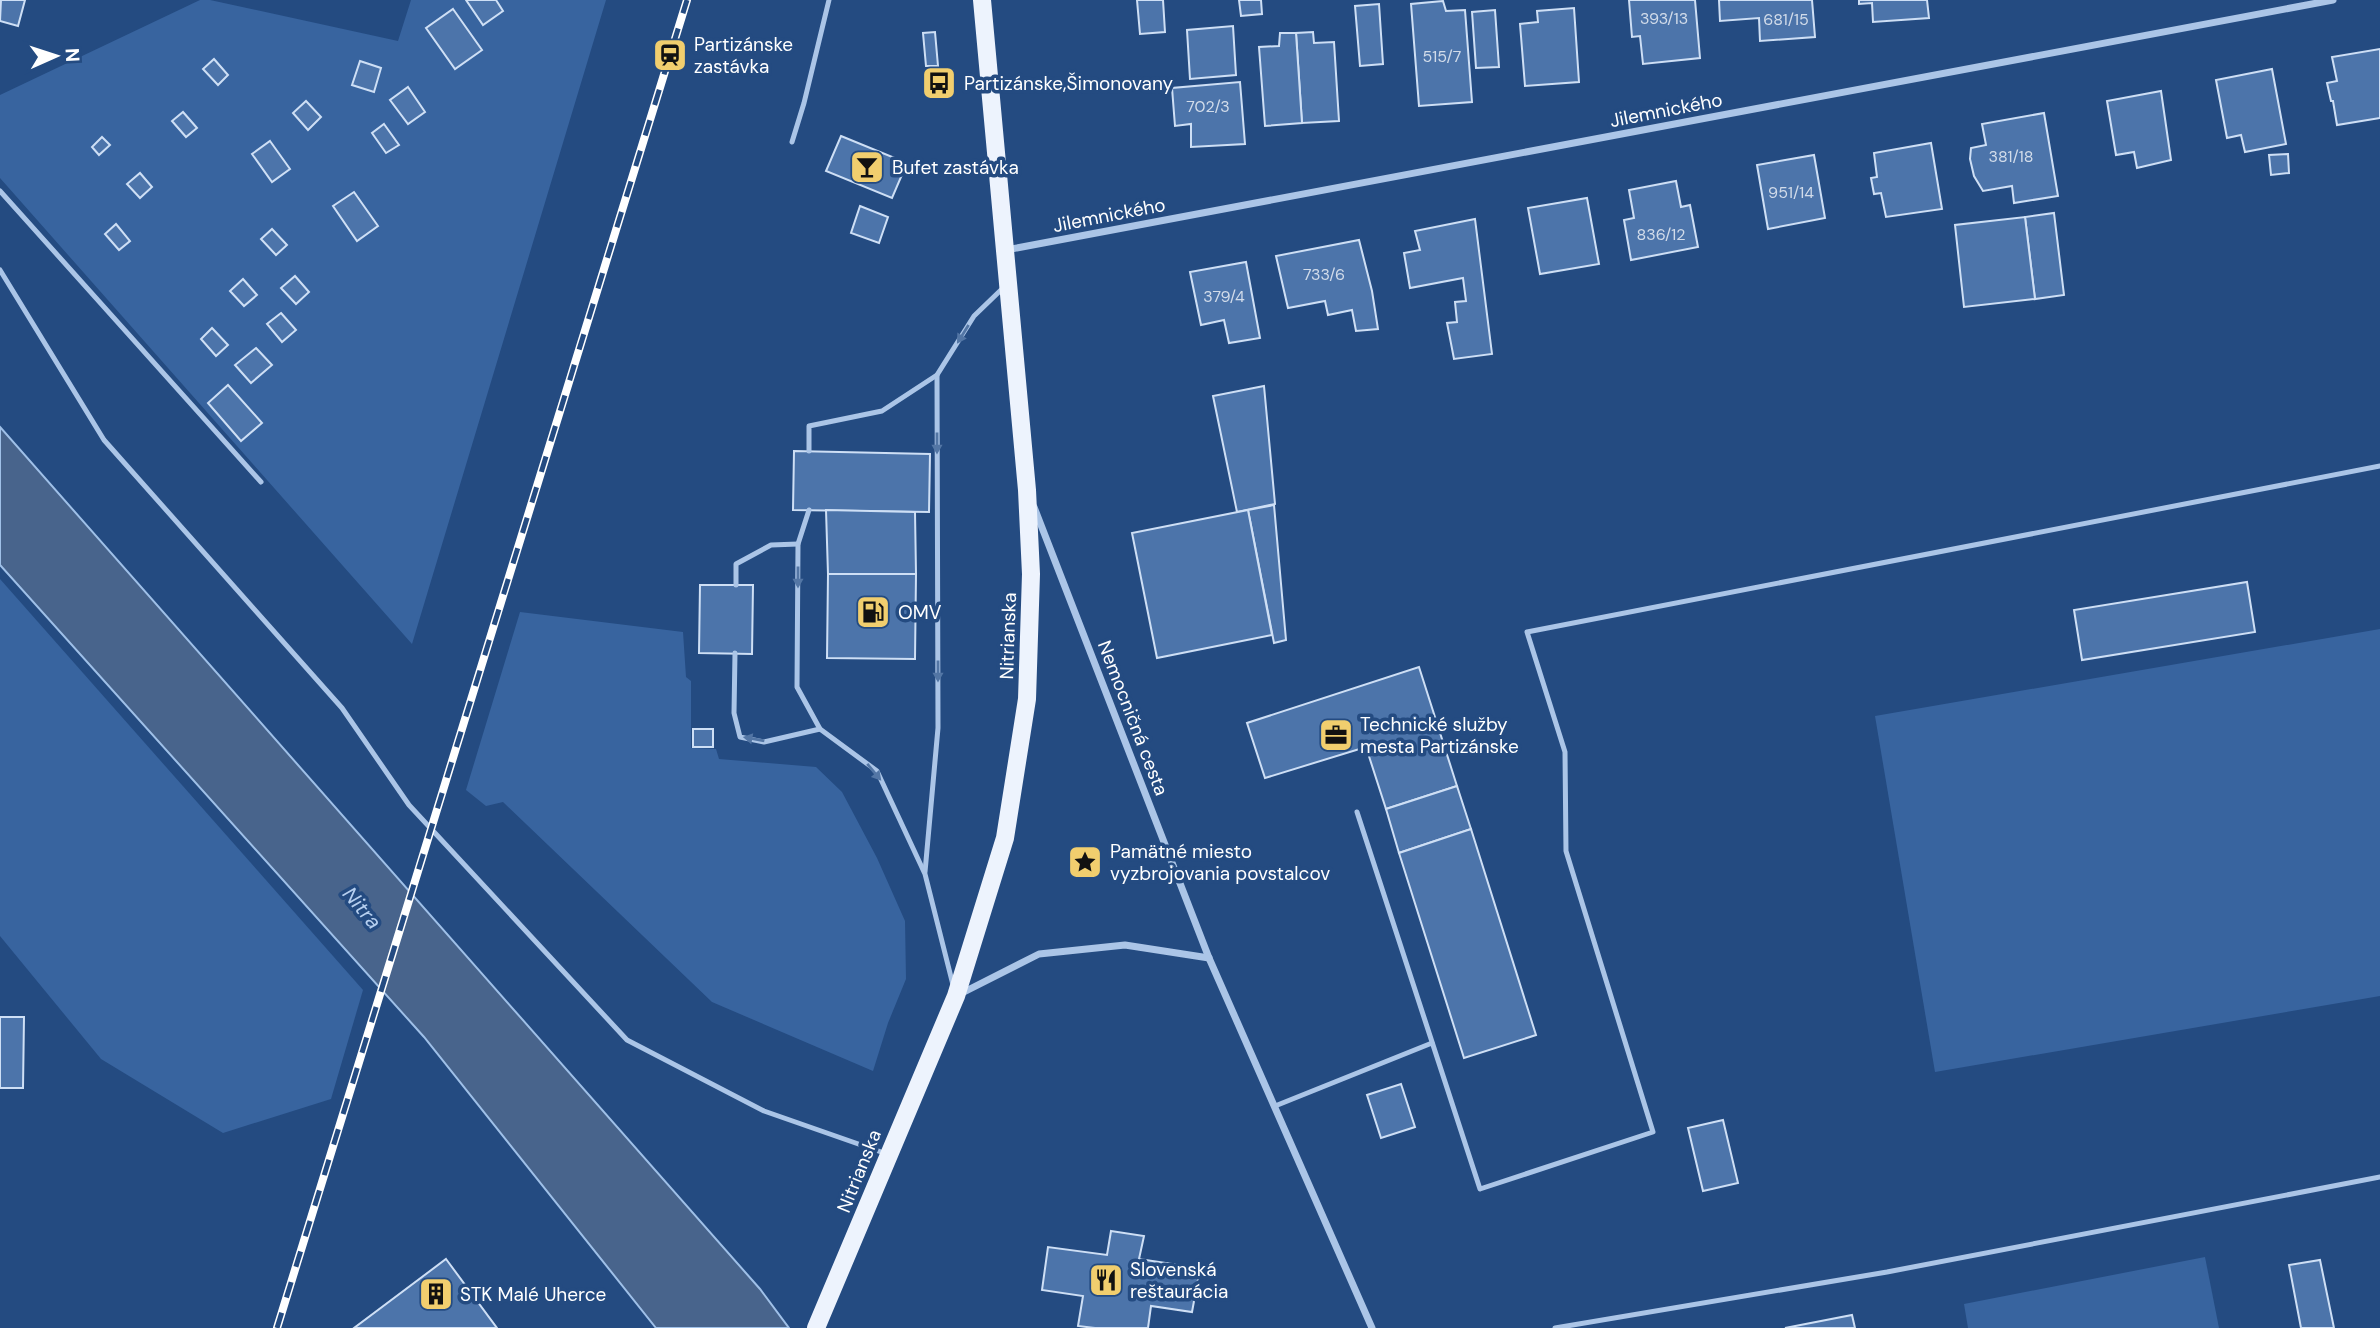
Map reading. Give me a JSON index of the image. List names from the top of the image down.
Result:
{
  "streets": {
    "main road": ["Nitrianska"],
    "street": ["Jilemnického", "Nemocničná cesta"]
  },
  "crossings": [
    ["Jilemnického", "Nitrianska"],
    ["Nitrianska", "Nemocničná cesta"]
  ],
  "water": ["Nitra"],
  "places": {
    "station": ["Partizánske zastávka"],
    "bus stop": ["Partizánske,Šimonovany"],
    "bar": ["Bufet zastávka"],
    "fuel station": ["OMV"],
    "office": ["Technické služby mesta Partizánske"],
    "place": ["Pamätné miesto vyzbrojovania povstalcov"],
    "restaurant": ["Slovenská reštaurácia"],
    "building": ["STK Malé Uherce"]
  },
  "house_numbers": [
    "393/13",
    "681/15",
    "515/7",
    "702/3",
    "381/18",
    "951/14",
    "836/12",
    "733/6",
    "379/4"
  ],
  "north": "right"
}
